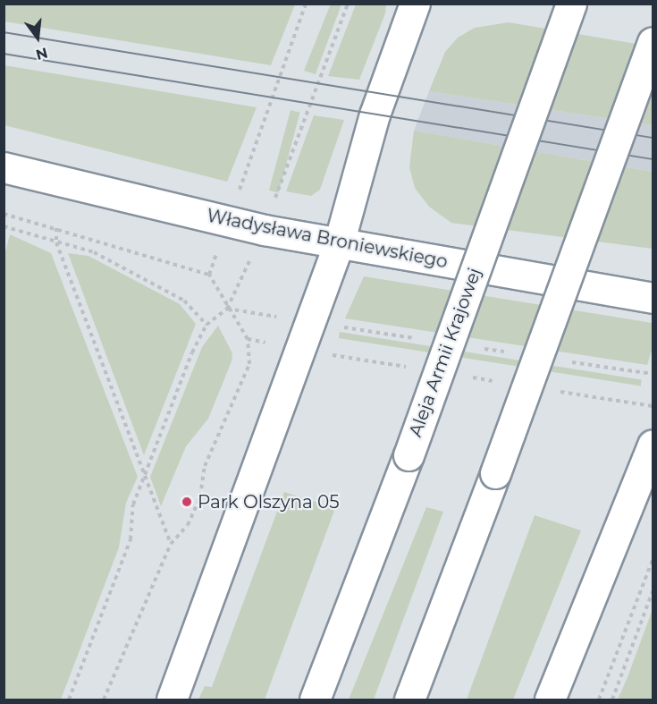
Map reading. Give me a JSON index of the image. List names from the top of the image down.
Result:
{
  "streets": {
    "main road": ["Władysława Broniewskiego", "Aleja Armii Krajowej"]
  },
  "places": ["Park Olszyna 05"],
  "north": "bottom"
}
